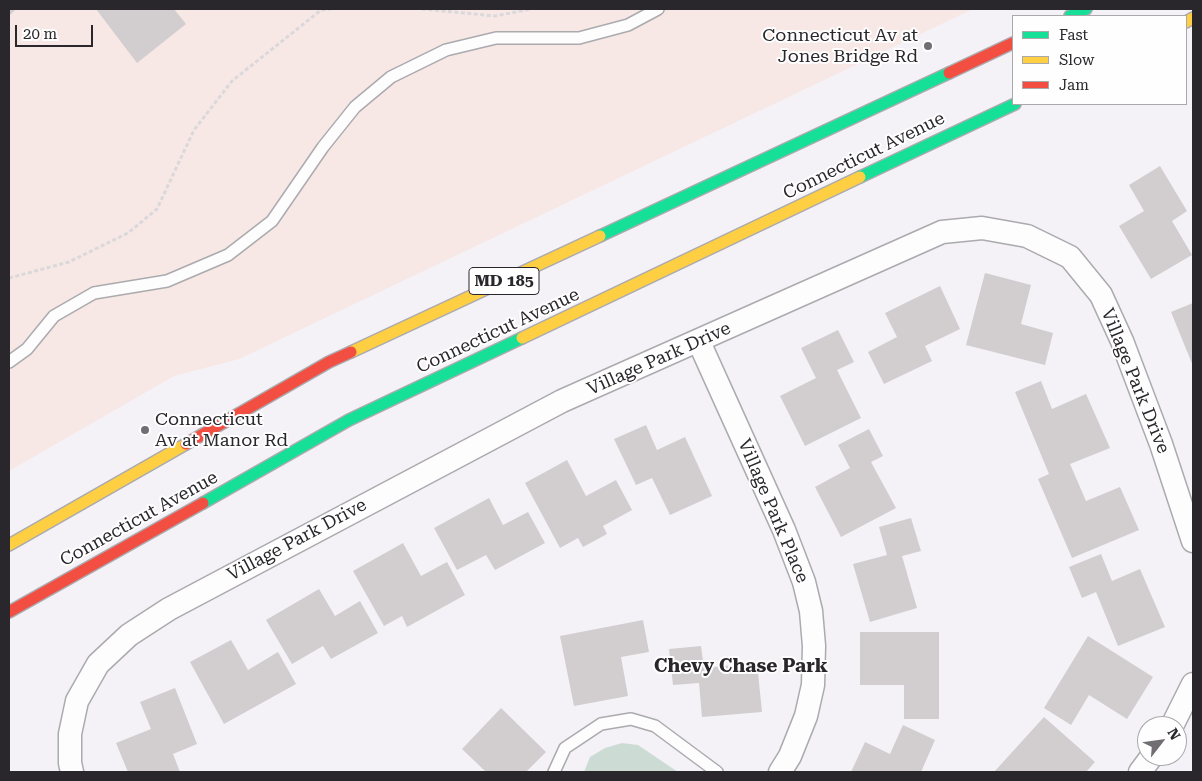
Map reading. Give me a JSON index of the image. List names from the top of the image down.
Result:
{
  "streets": {
    "main road": ["Connecticut Avenue", "MD 185"],
    "street": ["Village Park Drive", "Village Park Place"]
  },
  "crossings": [
    ["Village Park Drive", "Village Park Place"]
  ],
  "districts": ["Chevy Chase Park"],
  "places": ["Connecticut Av at Jones Bridge Rd", "Connecticut Av at Manor Rd"],
  "legend": ["Fast", "Slow", "Jam"],
  "scale_bar": "20 m",
  "north": "top right"
}
